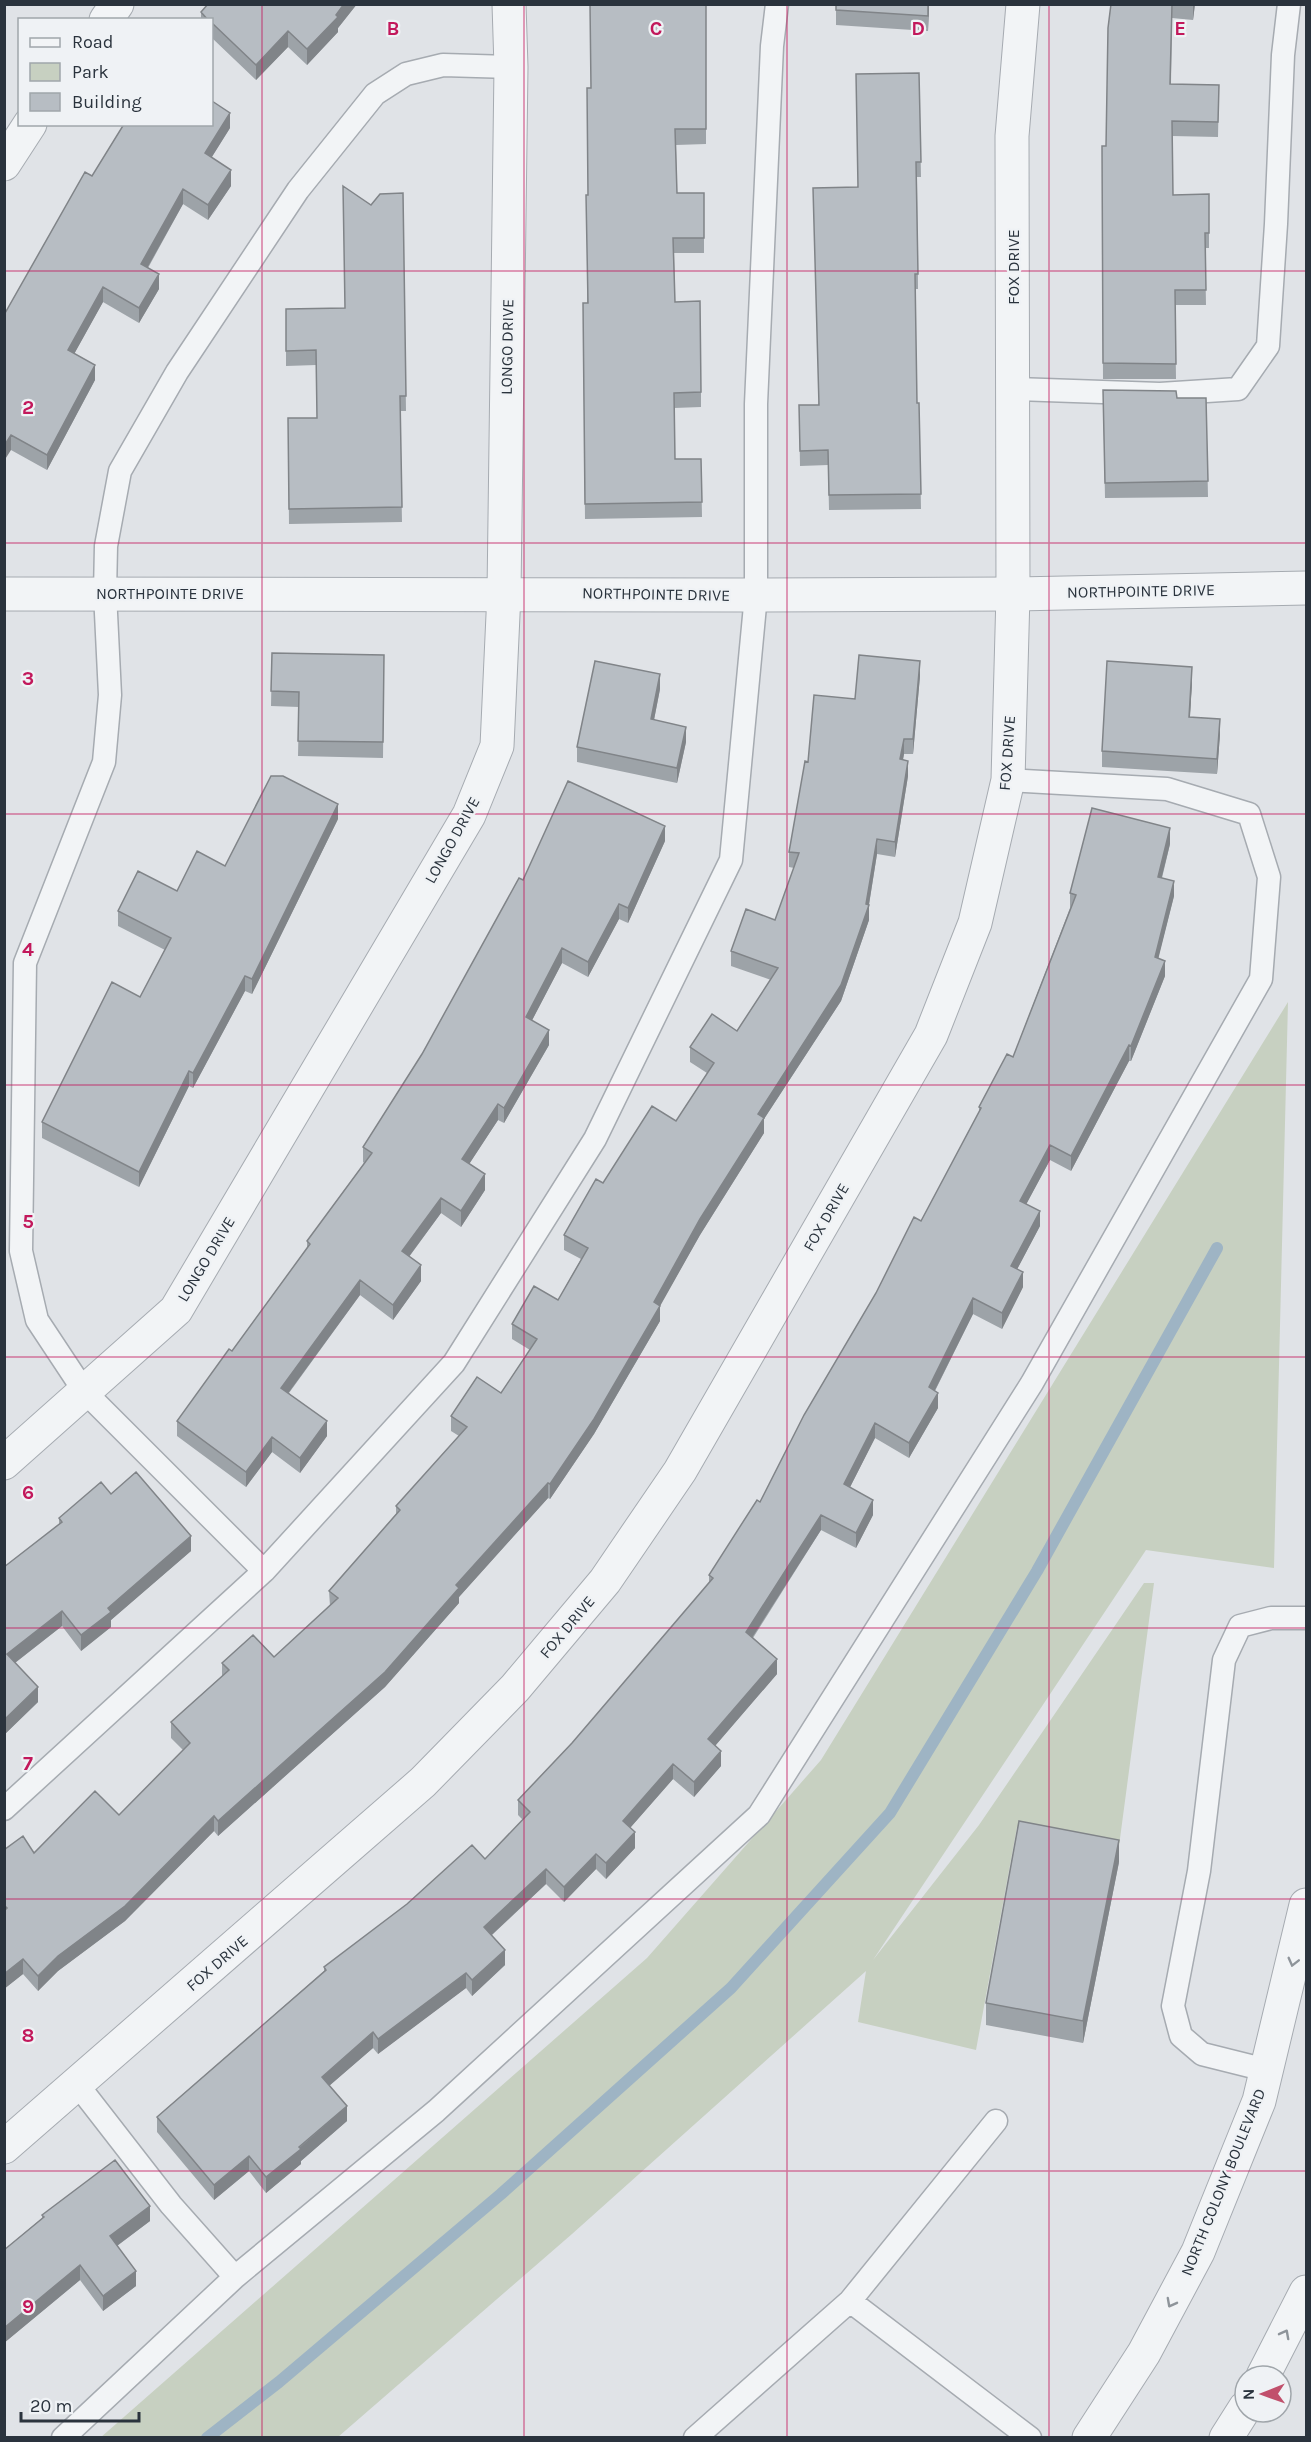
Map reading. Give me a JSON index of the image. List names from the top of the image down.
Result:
{
  "streets": {
    "street": [
      "FOX DRIVE",
      "LONGO DRIVE",
      "NORTHPOINTE DRIVE",
      "NORTH COLONY BOULEVARD"
    ]
  },
  "crossings": [
    ["FOX DRIVE", "NORTHPOINTE DRIVE"],
    ["LONGO DRIVE", "NORTHPOINTE DRIVE"]
  ],
  "one_way": ["NORTH COLONY BOULEVARD"],
  "legend": ["Road", "Park", "Building"],
  "scale_bar": "20 m",
  "north": "left",
  "grid": {
    "columns": [
      "B",
      "C",
      "D",
      "E"
    ],
    "rows": [
      "2",
      "3",
      "4",
      "5",
      "6",
      "7",
      "8",
      "9"
    ]
  }
}
